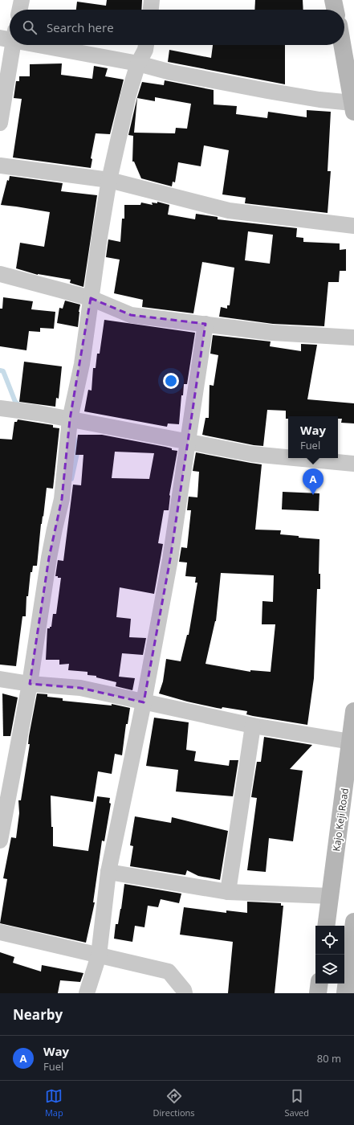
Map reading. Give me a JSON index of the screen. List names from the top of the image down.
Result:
{
  "streets": {
    "main road": ["Kajo Keji Road"]
  },
  "page": {
    "search": "Search here",
    "popup": ["Way", "Fuel"],
    "pins": "A",
    "heading": "Nearby",
    "list": [
      {
        "mark": "A",
        "name": "Way",
        "note": "Fuel",
        "value": "80 m"
      }
    ],
    "nav": ["Map", "Directions", "Saved"]
  }
}
